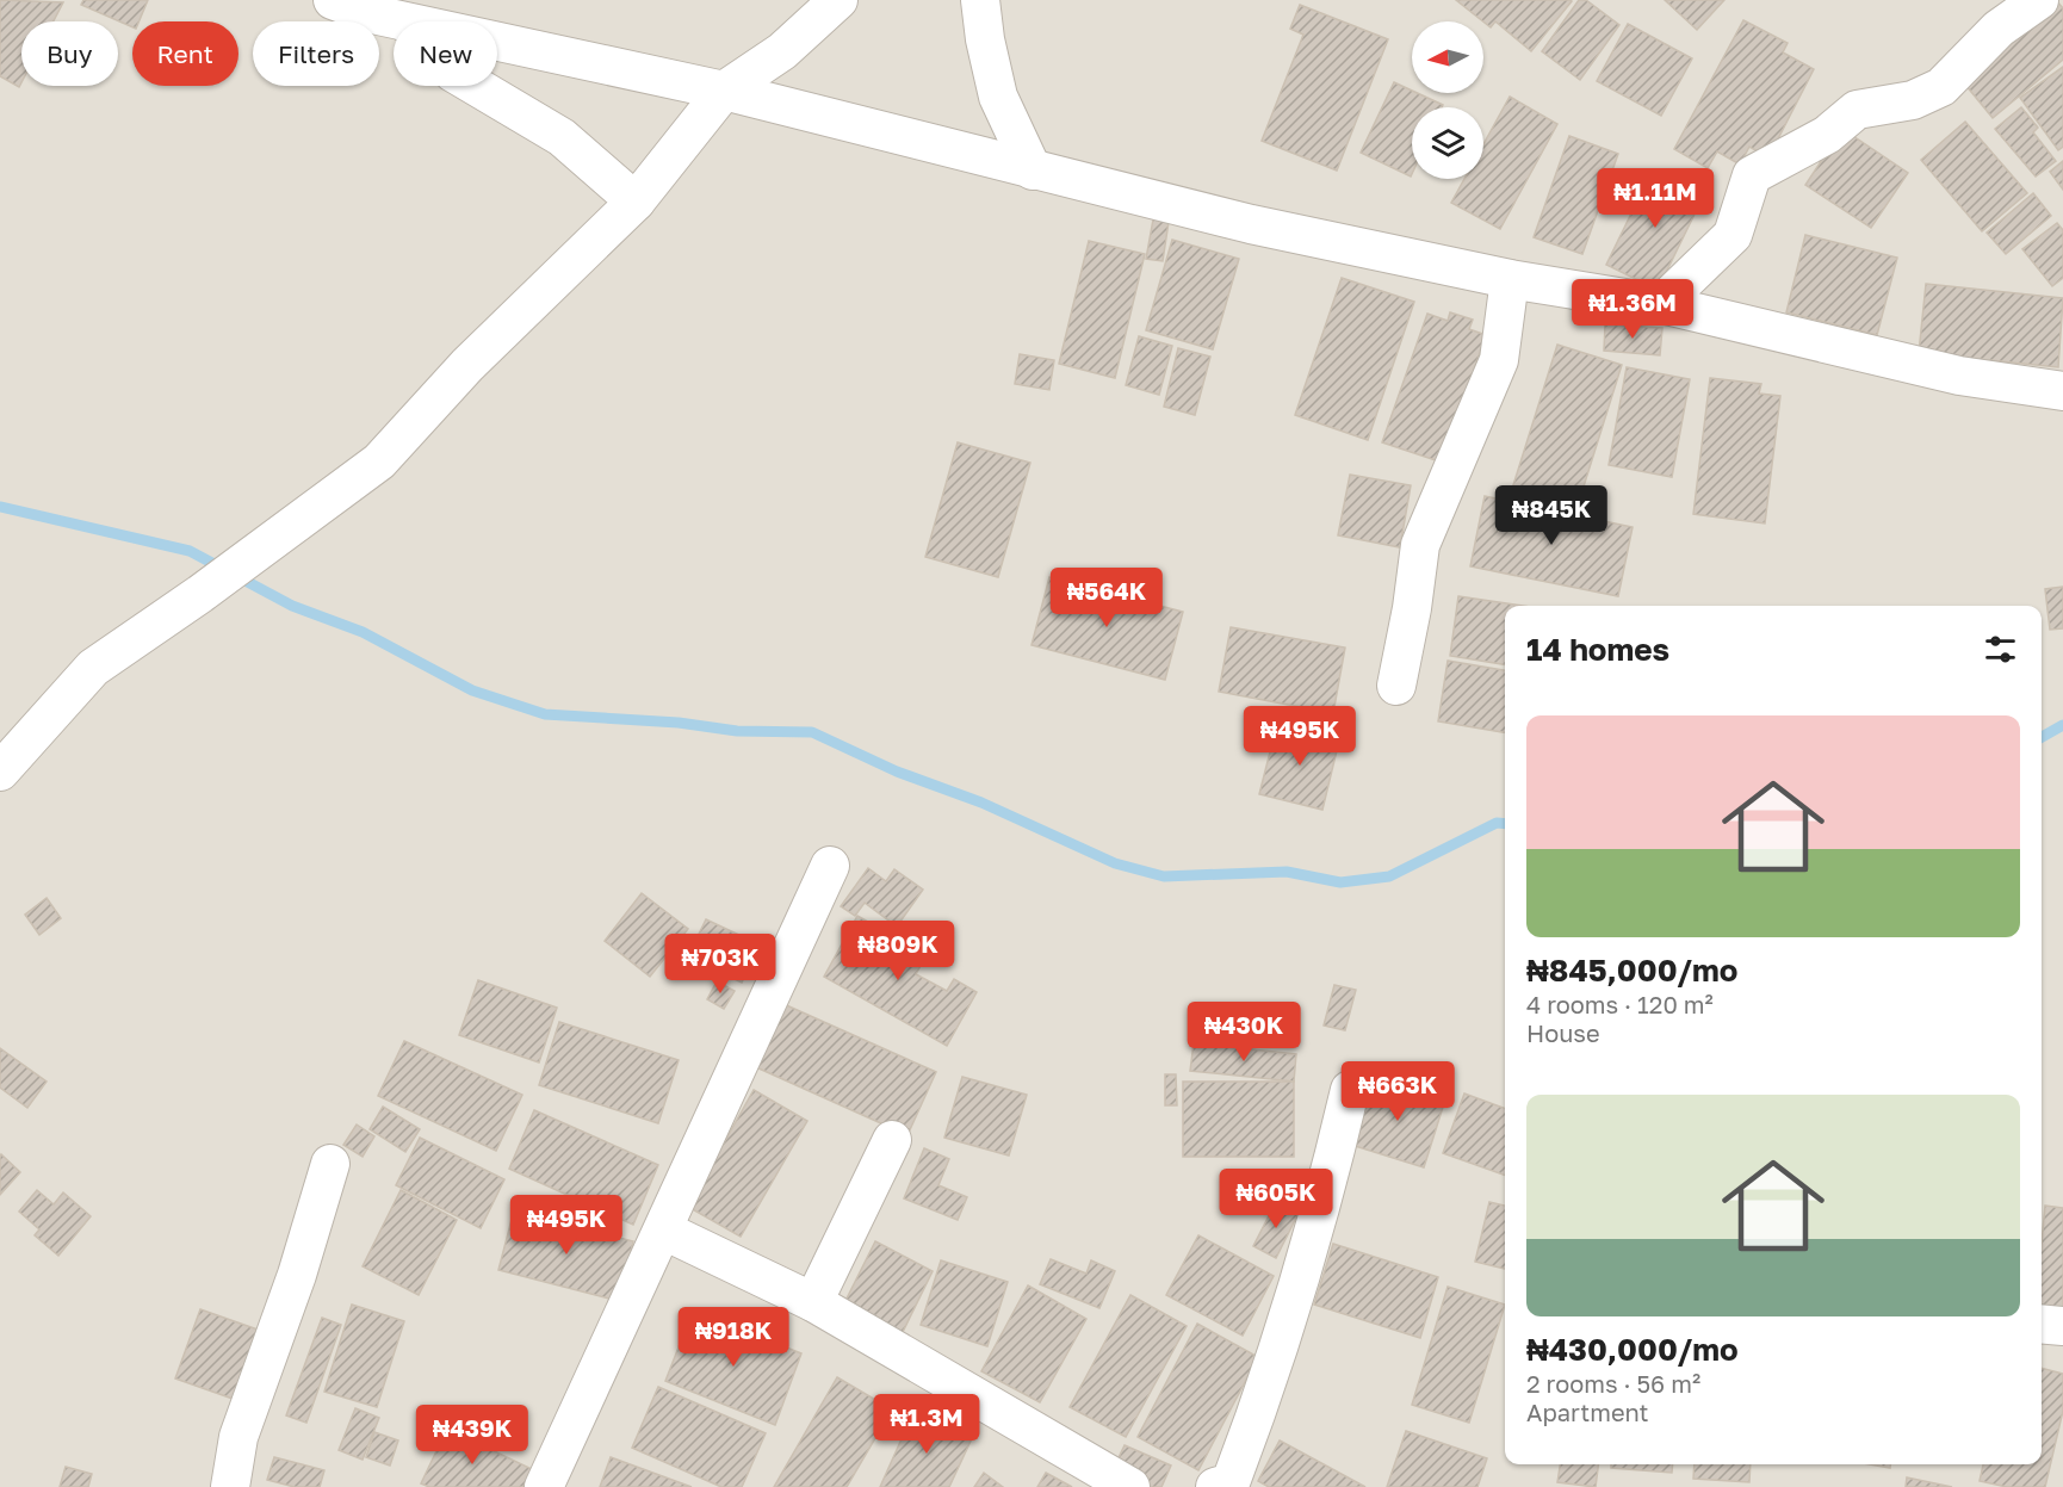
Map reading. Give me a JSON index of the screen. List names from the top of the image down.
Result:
{
  "north": "left",
  "page": {
    "chip": [
      "Buy",
      "Rent",
      "Filters",
      "New"
    ],
    "price": [
      "₦1.11M",
      "₦1.36M",
      "₦845K",
      "₦564K",
      "₦495K",
      "₦809K",
      "₦703K",
      "₦430K",
      "₦663K",
      "₦605K",
      "₦495K",
      "₦918K",
      "₦1.3M",
      "₦439K"
    ],
    "heading": "14 homes",
    "list": [
      {
        "name": "₦845,000/mo",
        "note": "4 rooms · 120 m² · House"
      },
      {
        "name": "₦430,000/mo",
        "note": "2 rooms · 56 m² · Apartment"
      }
    ]
  }
}
